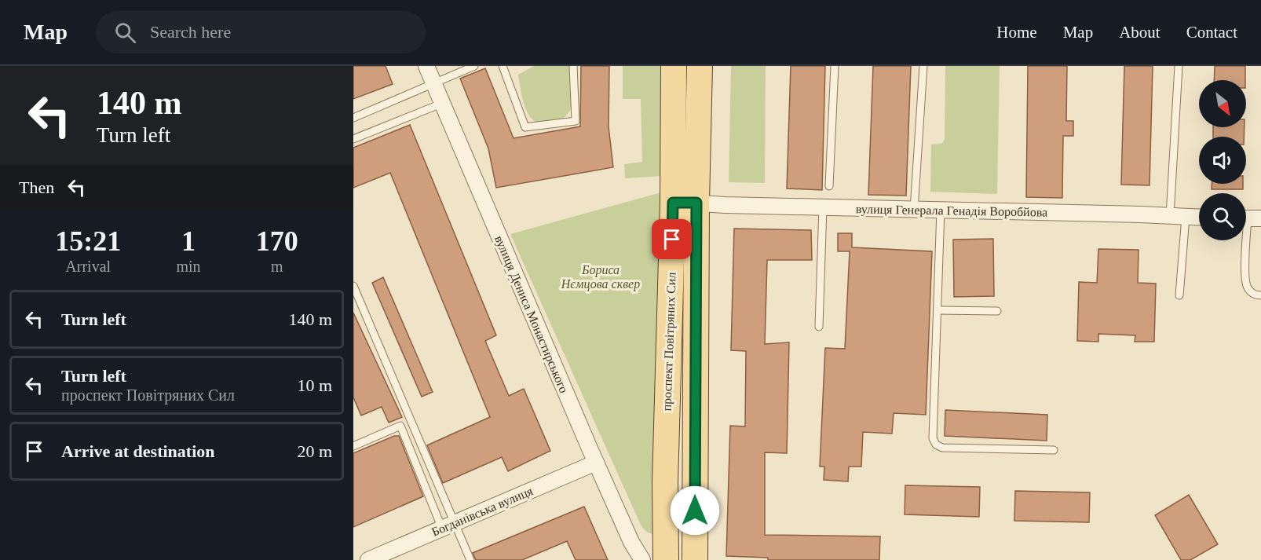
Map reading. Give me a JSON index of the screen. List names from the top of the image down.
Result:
{
  "streets": {
    "main road": ["проспект Повітряних Сил"],
    "street": ["вулиця Генерала Генадія Воробйова", "вулиця Дениса Монастирського", "Богданівська вулиця"]
  },
  "crossings": [
    ["вулиця Генерала Генадія Воробйова", "проспект Повітряних Сил"],
    ["вулиця Дениса Монастирського", "Богданівська вулиця"]
  ],
  "parks": ["Бориса Нємцова сквер"],
  "north": "bottom right",
  "page": {
    "header": "Map",
    "search": "Search here",
    "nav": [
      "Home",
      "Map",
      "About",
      "Contact"
    ],
    "turn": ["140 m", "Turn left"],
    "then": "Then",
    "eta": [
      "15:21",
      "Arrival",
      "1",
      "min",
      "170",
      "m"
    ],
    "list": [
      {
        "name": "Turn left",
        "value": "140 m"
      },
      {
        "name": "Turn left",
        "note": "проспект Повітряних Сил",
        "value": "10 m"
      },
      {
        "name": "Arrive at destination",
        "value": "20 m"
      }
    ]
  }
}
